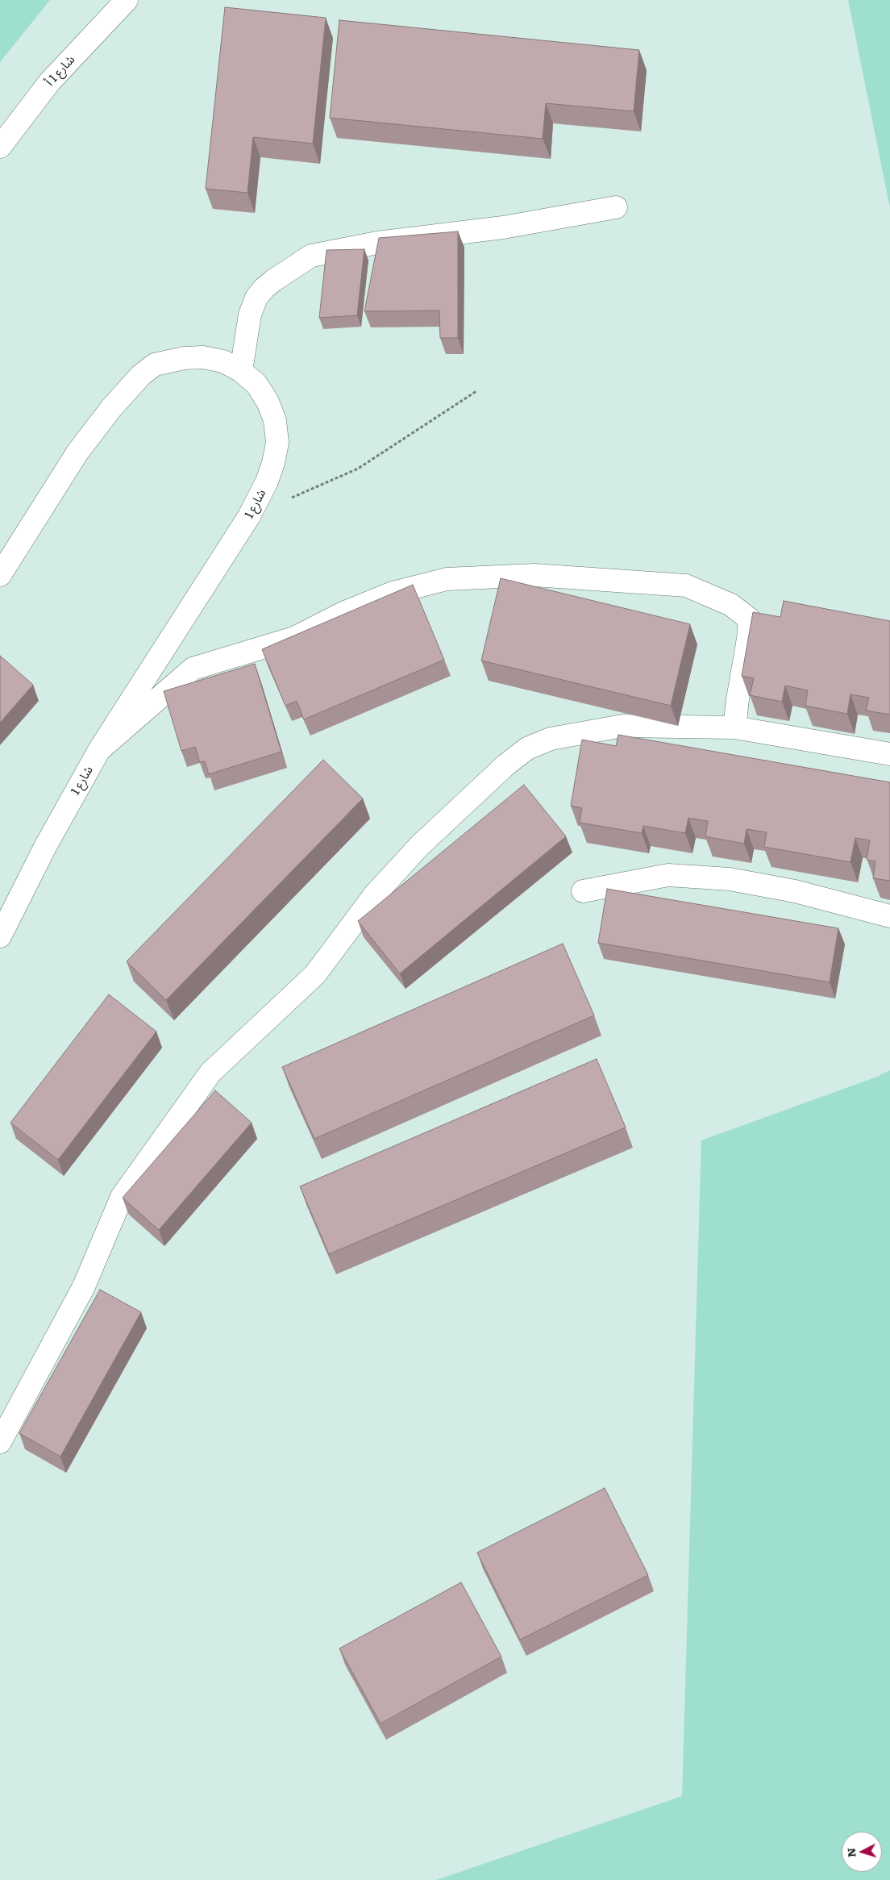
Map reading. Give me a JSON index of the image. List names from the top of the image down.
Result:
{
  "streets": {
    "street": ["شارع 1 أ", "شارع 1"]
  },
  "north": "left"
}
